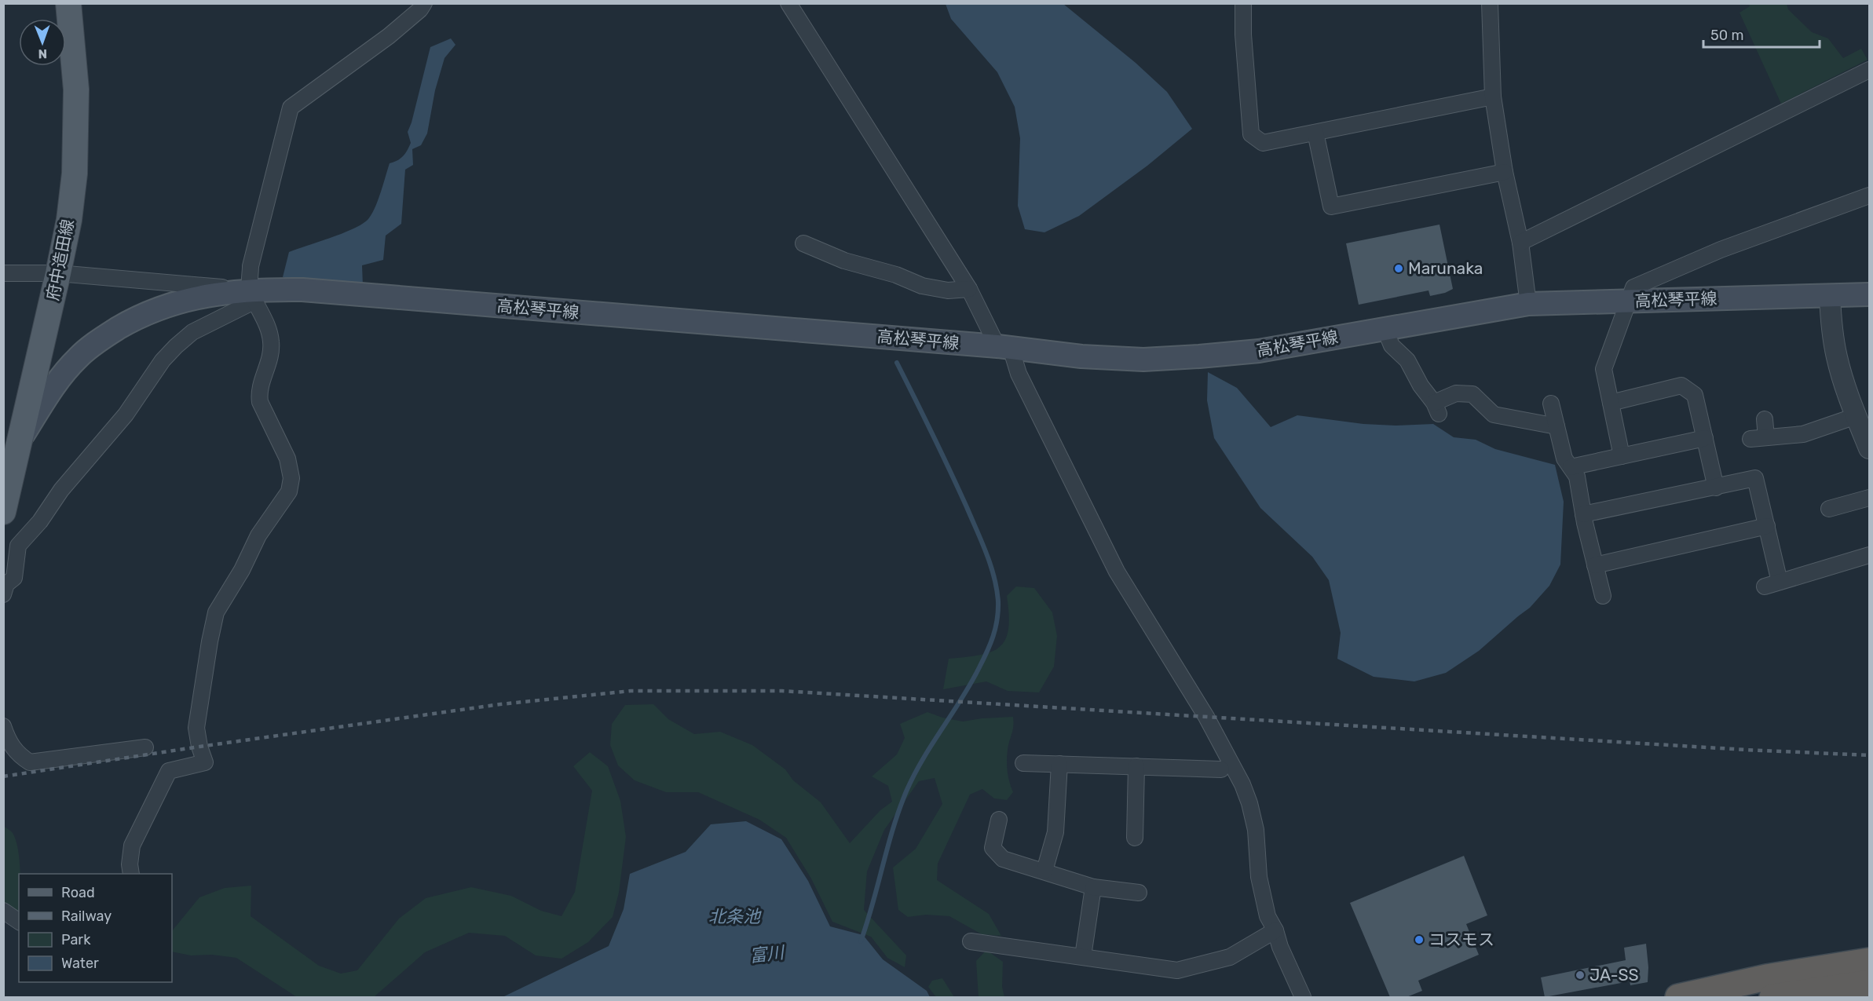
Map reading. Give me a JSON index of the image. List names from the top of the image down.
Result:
{
  "streets": {
    "main road": ["府中造田線", "高松琴平線"]
  },
  "crossings": [
    ["府中造田線", "高松琴平線"]
  ],
  "water": ["北条池", "富川"],
  "places": ["Marunaka", "コスモス", "JA-SS"],
  "legend": [
    "Road",
    "Railway",
    "Park",
    "Water"
  ],
  "scale_bar": "50 m",
  "north": "bottom"
}
